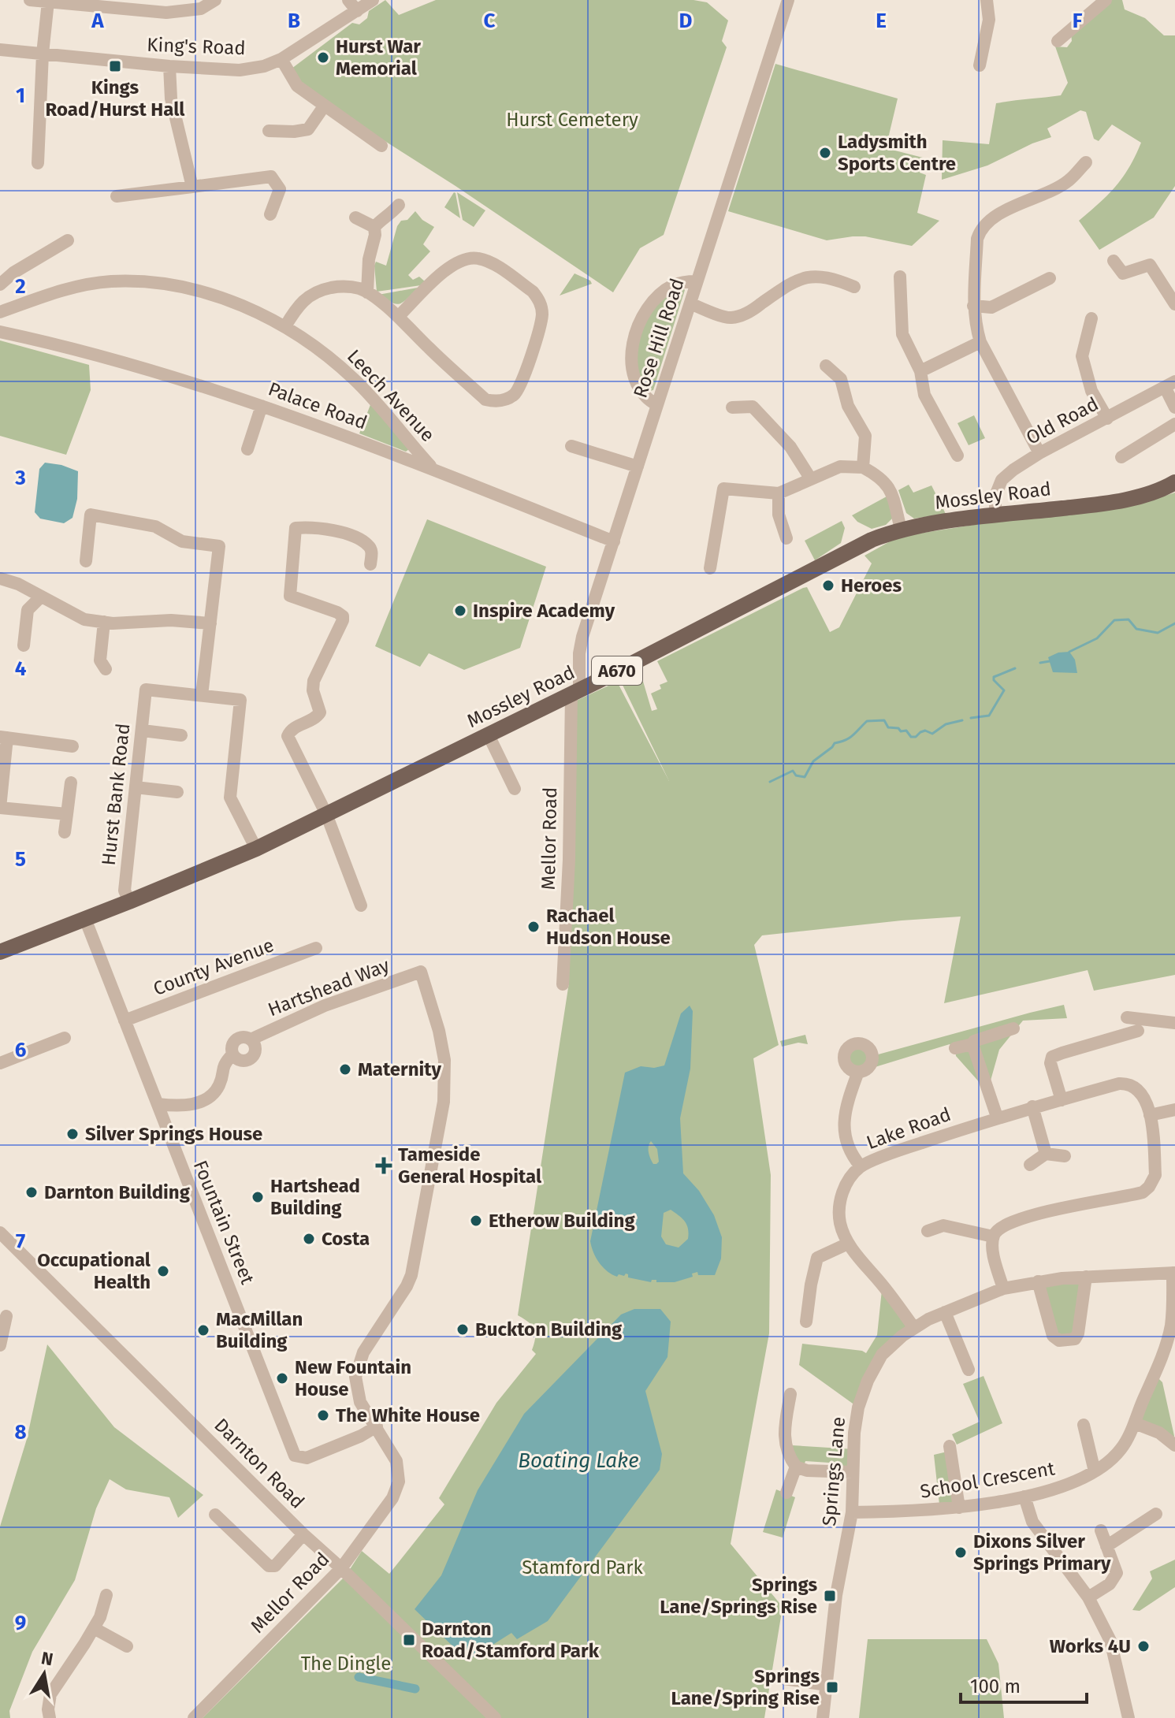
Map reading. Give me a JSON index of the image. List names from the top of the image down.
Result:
{
  "streets": {
    "main road": ["Mossley Road", "A670"],
    "street": [
      "King's Road",
      "Rose Hill Road",
      "Leech Avenue",
      "Palace Road",
      "Old Road",
      "Hurst Bank Road",
      "Mellor Road",
      "County Avenue",
      "Hartshead Way",
      "Lake Road",
      "Fountain Street",
      "Darnton Road",
      "Springs Lane",
      "School Crescent"
    ]
  },
  "crossings": [
    ["Rose Hill Road", "Palace Road"],
    ["Rose Hill Road", "Mossley Road"],
    ["Rose Hill Road", "Mellor Road"],
    ["Leech Avenue", "Palace Road"],
    ["Old Road", "Mossley Road"],
    ["Mossley Road", "Hurst Bank Road"],
    ["Mossley Road", "Mellor Road"],
    ["Mossley Road", "Fountain Street"],
    ["Mellor Road", "Hartshead Way"],
    ["Mellor Road", "Fountain Street"],
    ["Mellor Road", "Darnton Road"],
    ["County Avenue", "Fountain Street"],
    ["Hartshead Way", "Fountain Street"],
    ["Lake Road", "Springs Lane"],
    ["Springs Lane", "School Crescent"]
  ],
  "water": ["Boating Lake"],
  "parks": ["Hurst Cemetery", "Stamford Park", "The Dingle"],
  "places": {
    "other": [
      "Hurst War Memorial",
      "Ladysmith Sports Centre",
      "Heroes",
      "Inspire Academy",
      "Rachael Hudson House",
      "Maternity",
      "Silver Springs House",
      "Darnton Building",
      "Hartshead Building",
      "Etherow Building",
      "Costa",
      "Occupational Health",
      "Buckton Building",
      "MacMillan Building",
      "New Fountain House",
      "The White House",
      "Dixons Silver Springs Primary",
      "Works 4U"
    ],
    "transit": [
      "Kings Road/Hurst Hall",
      "Springs Lane/Springs Rise",
      "Darnton Road/Stamford Park",
      "Springs Lane/Spring Rise"
    ],
    "health": ["Tameside General Hospital"]
  },
  "scale_bar": "100 m",
  "north": "top",
  "grid": {
    "columns": [
      "A",
      "B",
      "C",
      "D",
      "E",
      "F"
    ],
    "rows": [
      "1",
      "2",
      "3",
      "4",
      "5",
      "6",
      "7",
      "8",
      "9"
    ]
  }
}
